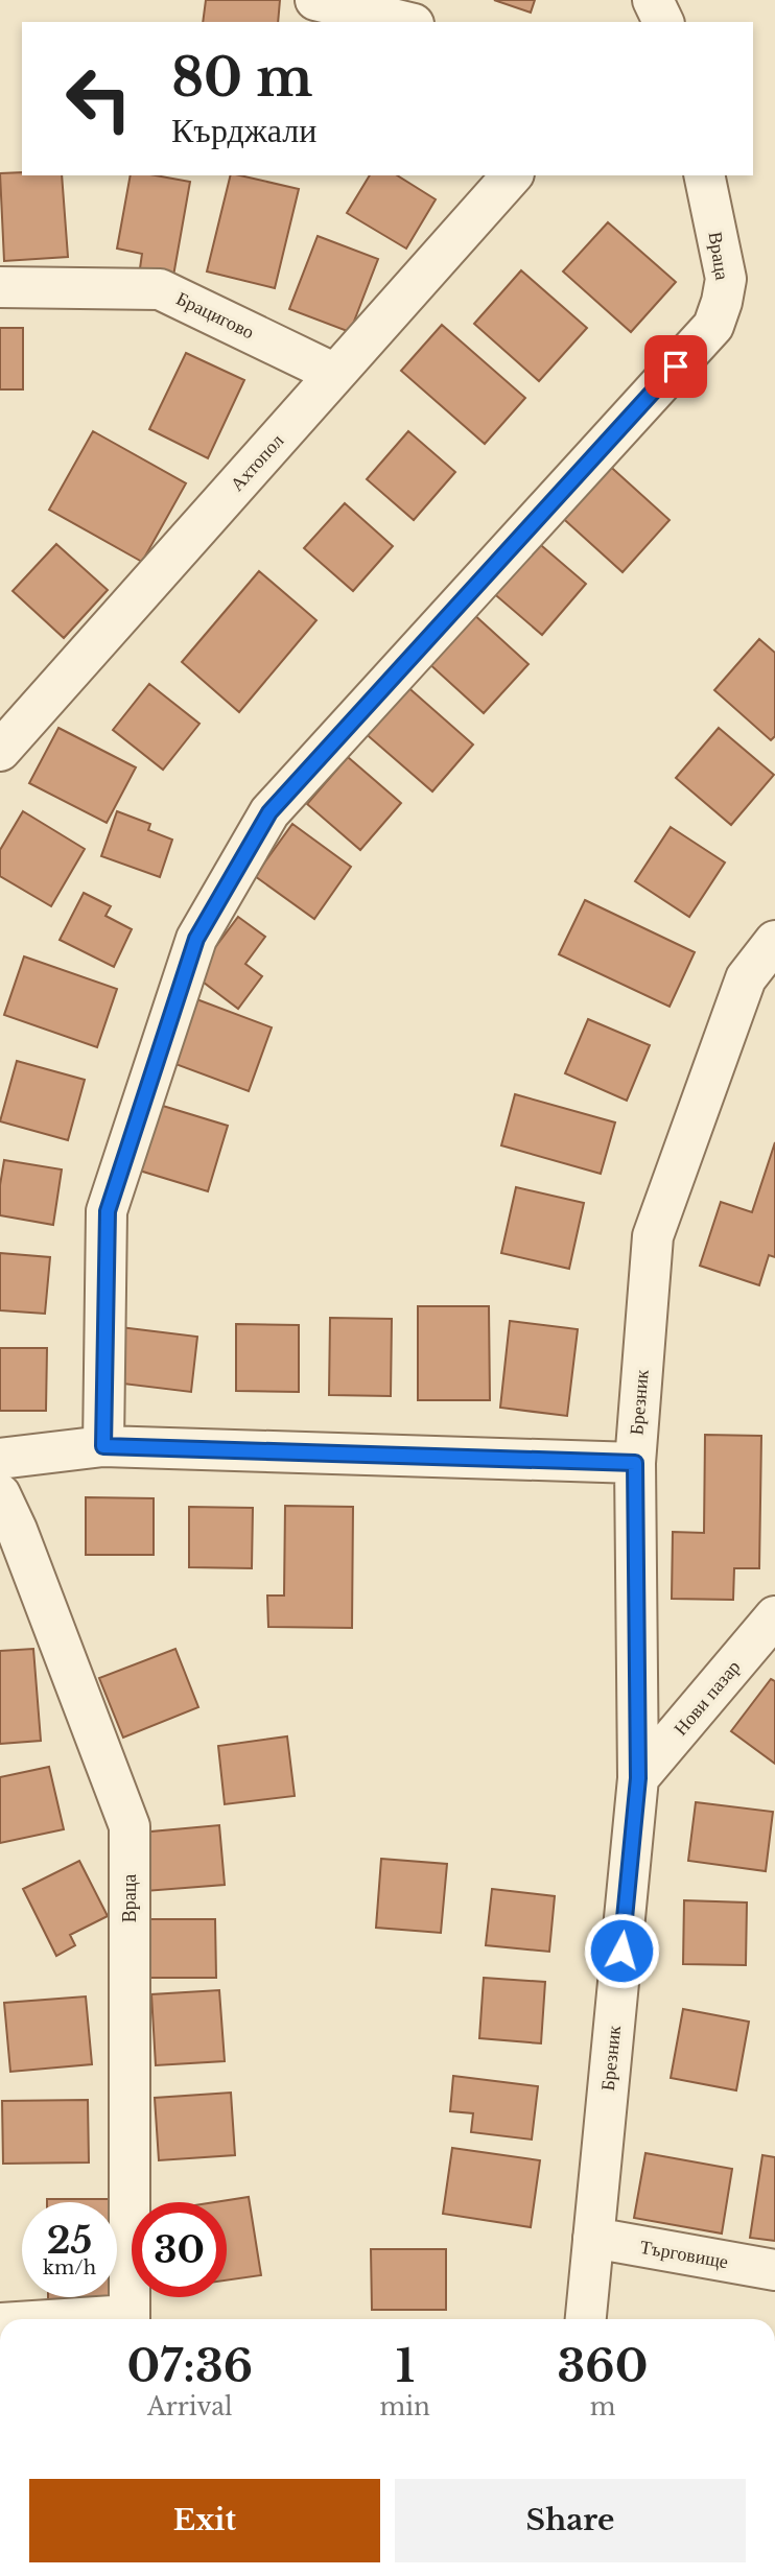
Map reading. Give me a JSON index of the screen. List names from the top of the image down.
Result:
{
  "streets": {
    "street": [
      "Враца",
      "Брацигово",
      "Ахтопол",
      "Брезник",
      "Нови пазар",
      "Търговище"
    ]
  },
  "crossings": [
    ["Брацигово", "Ахтопол"],
    ["Брезник", "Нови пазар"],
    ["Брезник", "Търговище"]
  ],
  "page": {
    "turn": ["80 m", "Кърджали"],
    "speed": "25 km/h",
    "limit": "30",
    "eta": [
      "07:36",
      "Arrival",
      "1",
      "min",
      "360",
      "m"
    ],
    "buttons": ["Exit", "Share"]
  }
}
